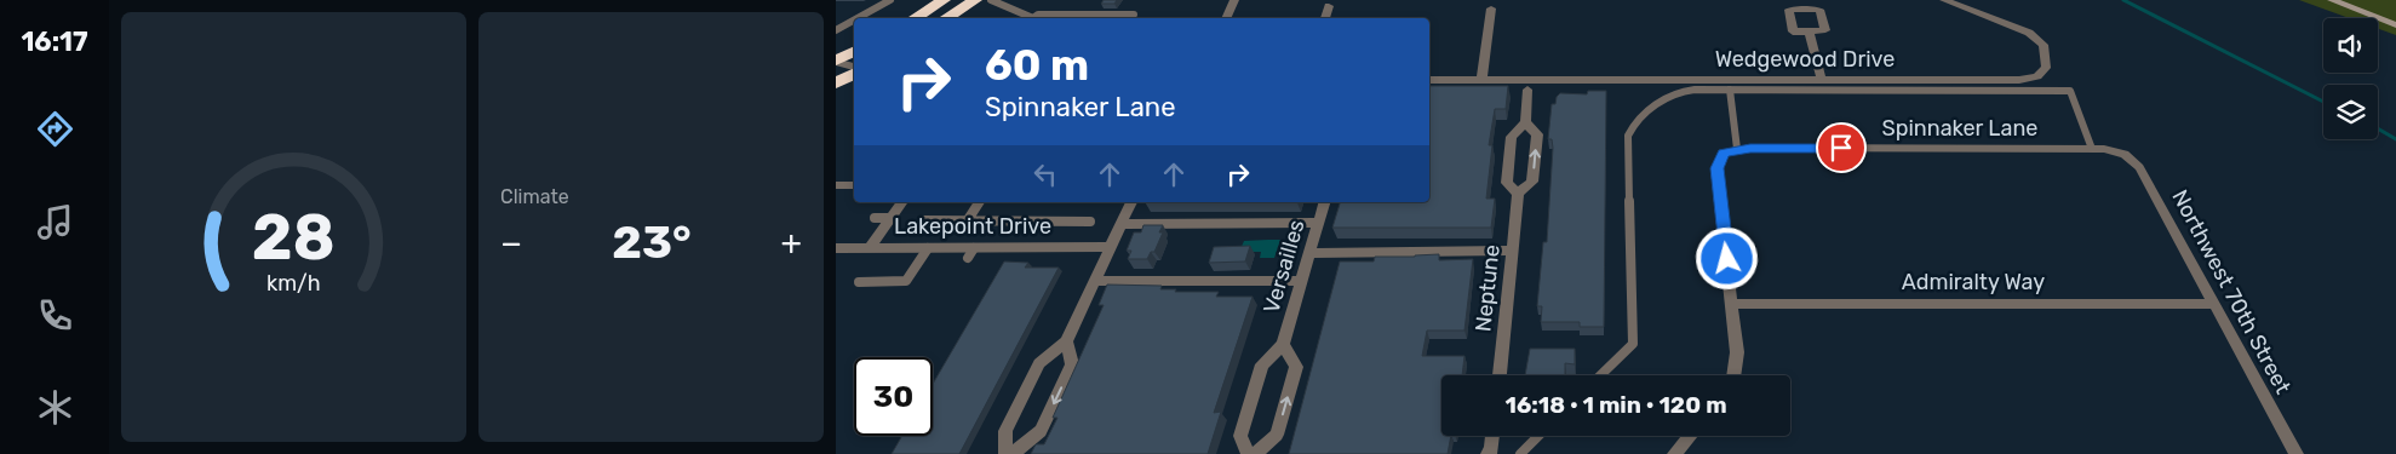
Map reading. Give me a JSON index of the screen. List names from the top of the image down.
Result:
{
  "streets": {
    "street": [
      "Wedgewood Drive",
      "Spinnaker Lane",
      "Lakepoint Drive",
      "Versailles",
      "Admiralty Way",
      "Neptune",
      "Northwest 70th Street"
    ]
  },
  "crossings": [
    ["Spinnaker Lane", "Admiralty Way"],
    ["Spinnaker Lane", "Northwest 70th Street"],
    ["Admiralty Way", "Northwest 70th Street"]
  ],
  "page": {
    "tabs": "16:17",
    "tile": "Climate",
    "turn": ["60 m", "Spinnaker Lane"],
    "heat": ["−", "23°", "+"],
    "limit": "30",
    "trip": "16:18 · 1 min · 120 m",
    "gauge": ["28", "km/h"]
  }
}
